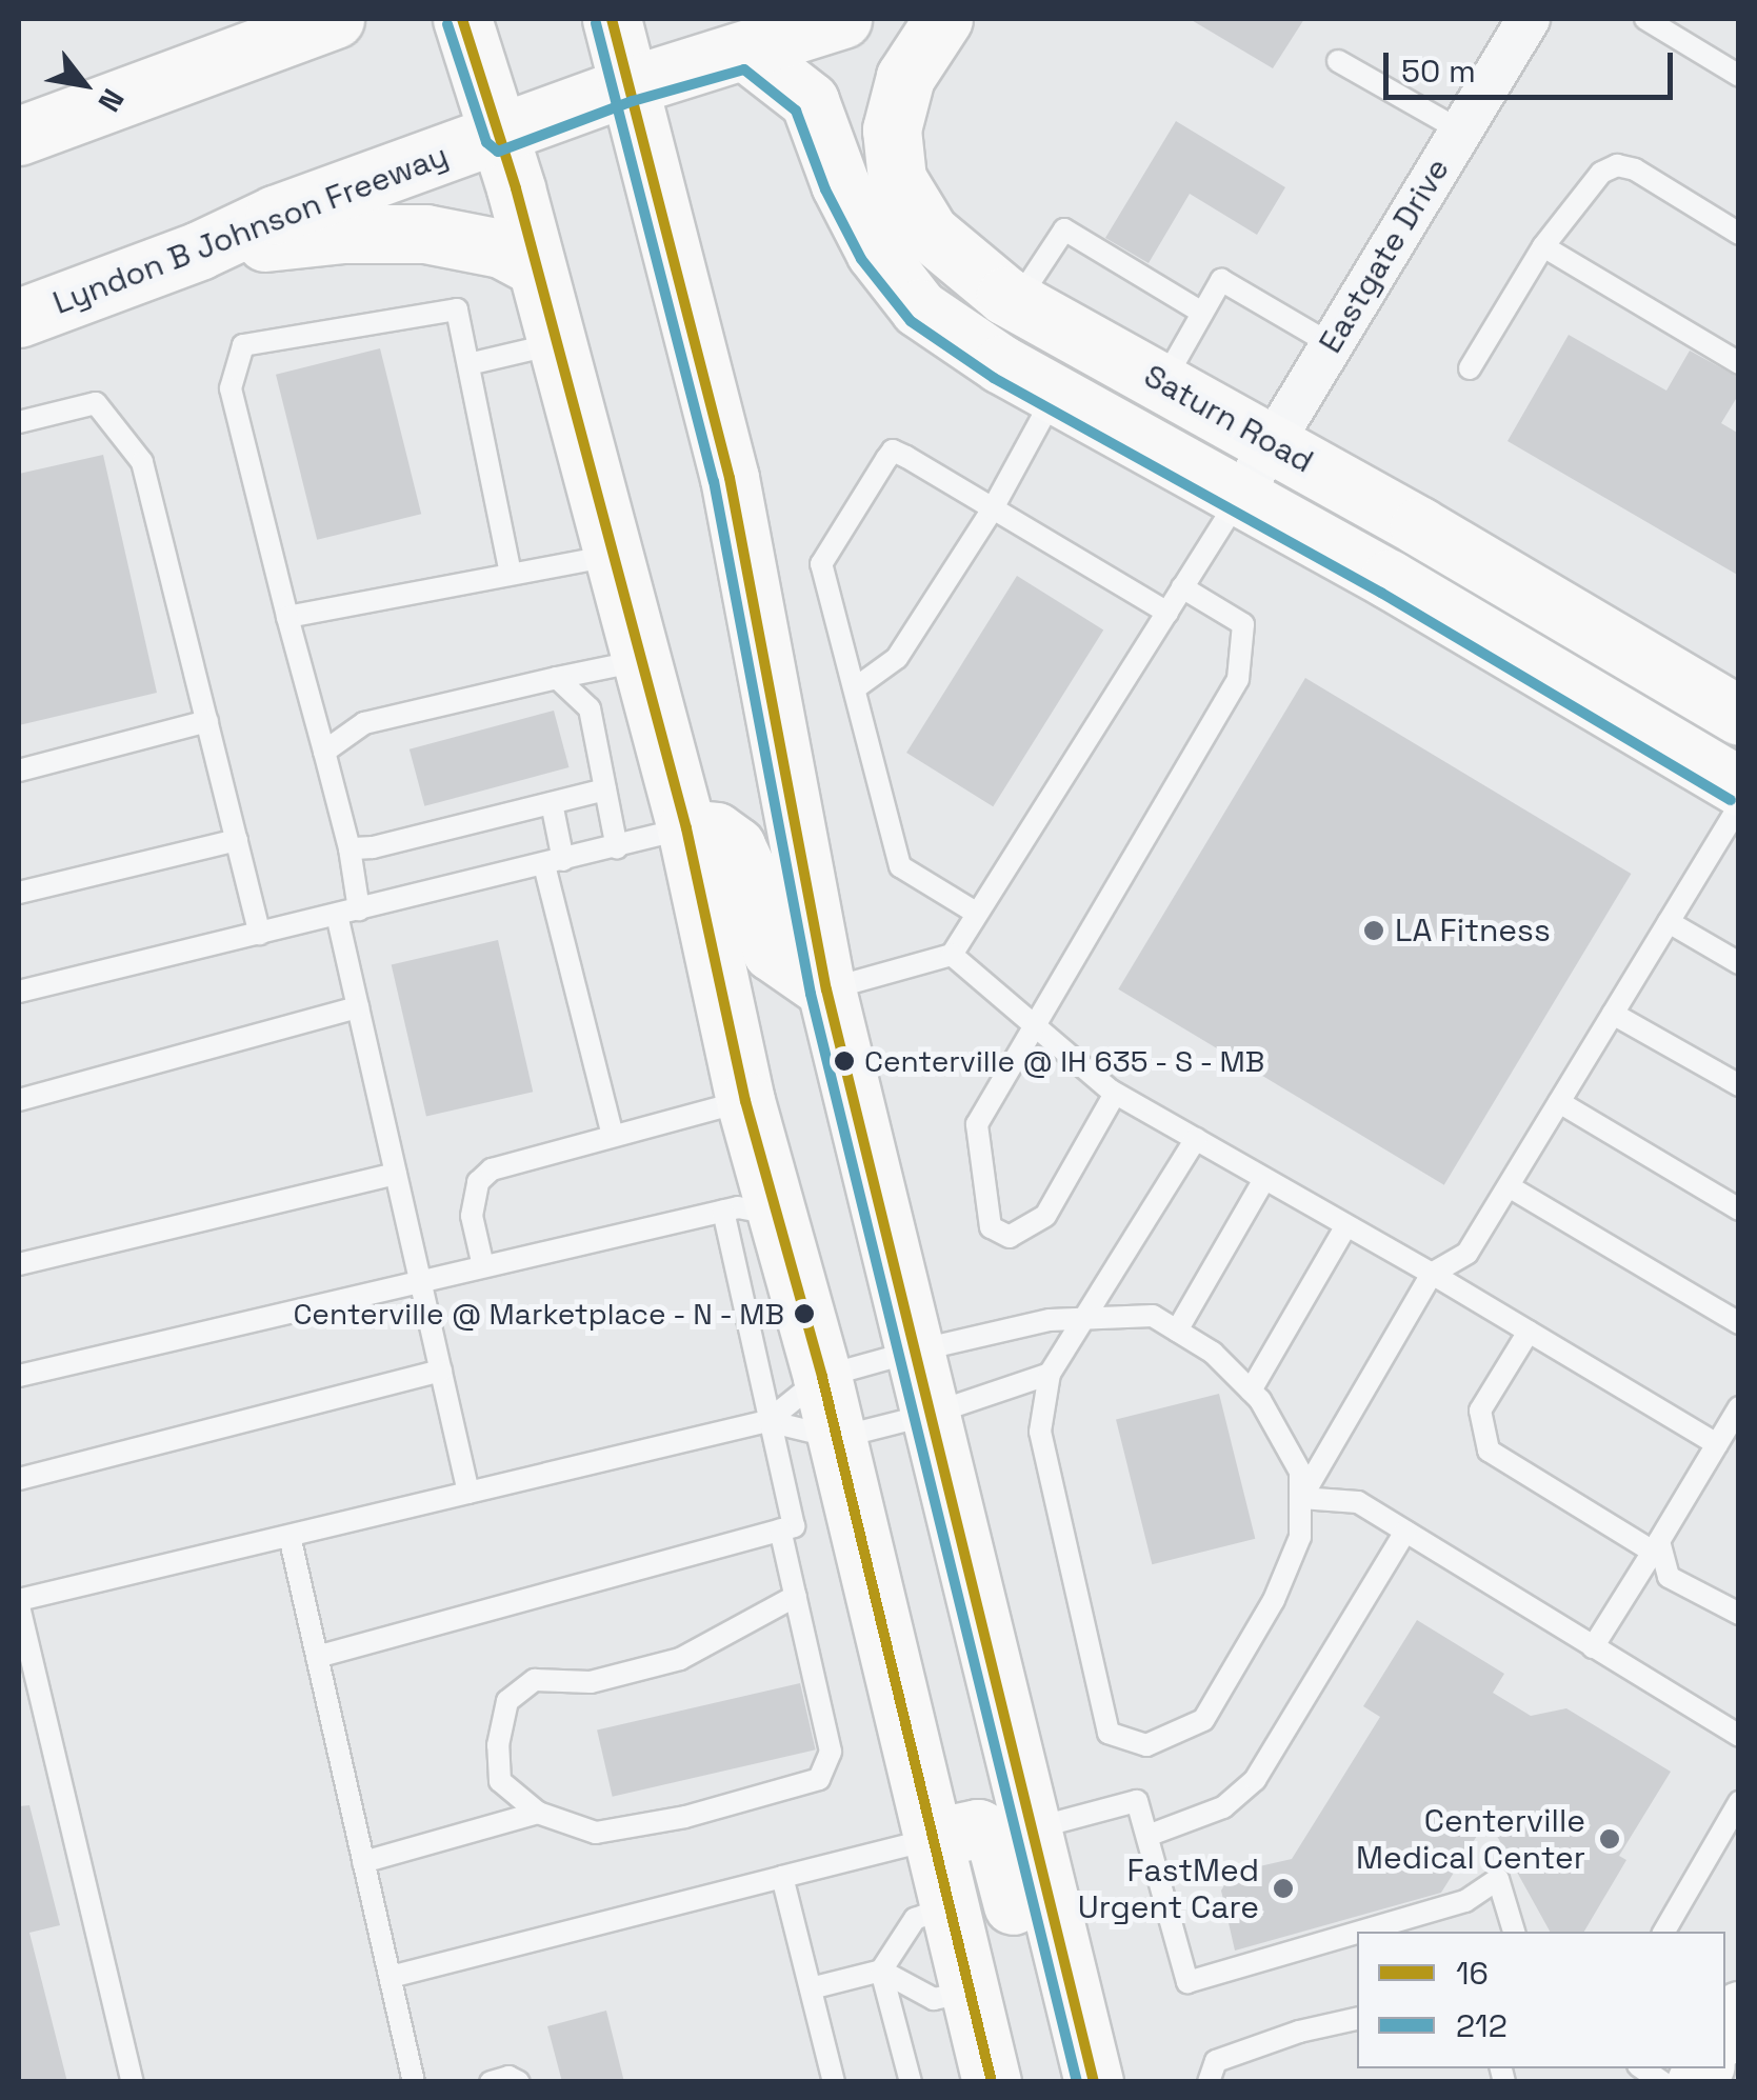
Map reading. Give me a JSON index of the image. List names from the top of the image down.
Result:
{
  "streets": {
    "main road": ["Lyndon B Johnson Freeway", "Saturn Road"],
    "street": ["Eastgate Drive"]
  },
  "crossings": [
    ["Lyndon B Johnson Freeway", "Saturn Road"],
    ["Eastgate Drive", "Saturn Road"]
  ],
  "places": [
    "LA Fitness",
    "Centerville @ IH 635 - S - MB",
    "Centerville @ Marketplace - N - MB",
    "Centerville Medical Center",
    "FastMed Urgent Care"
  ],
  "lines": ["transit line 16", "transit line 212"],
  "legend": ["16", "212"],
  "scale_bar": "50 m",
  "north": "bottom right"
}
